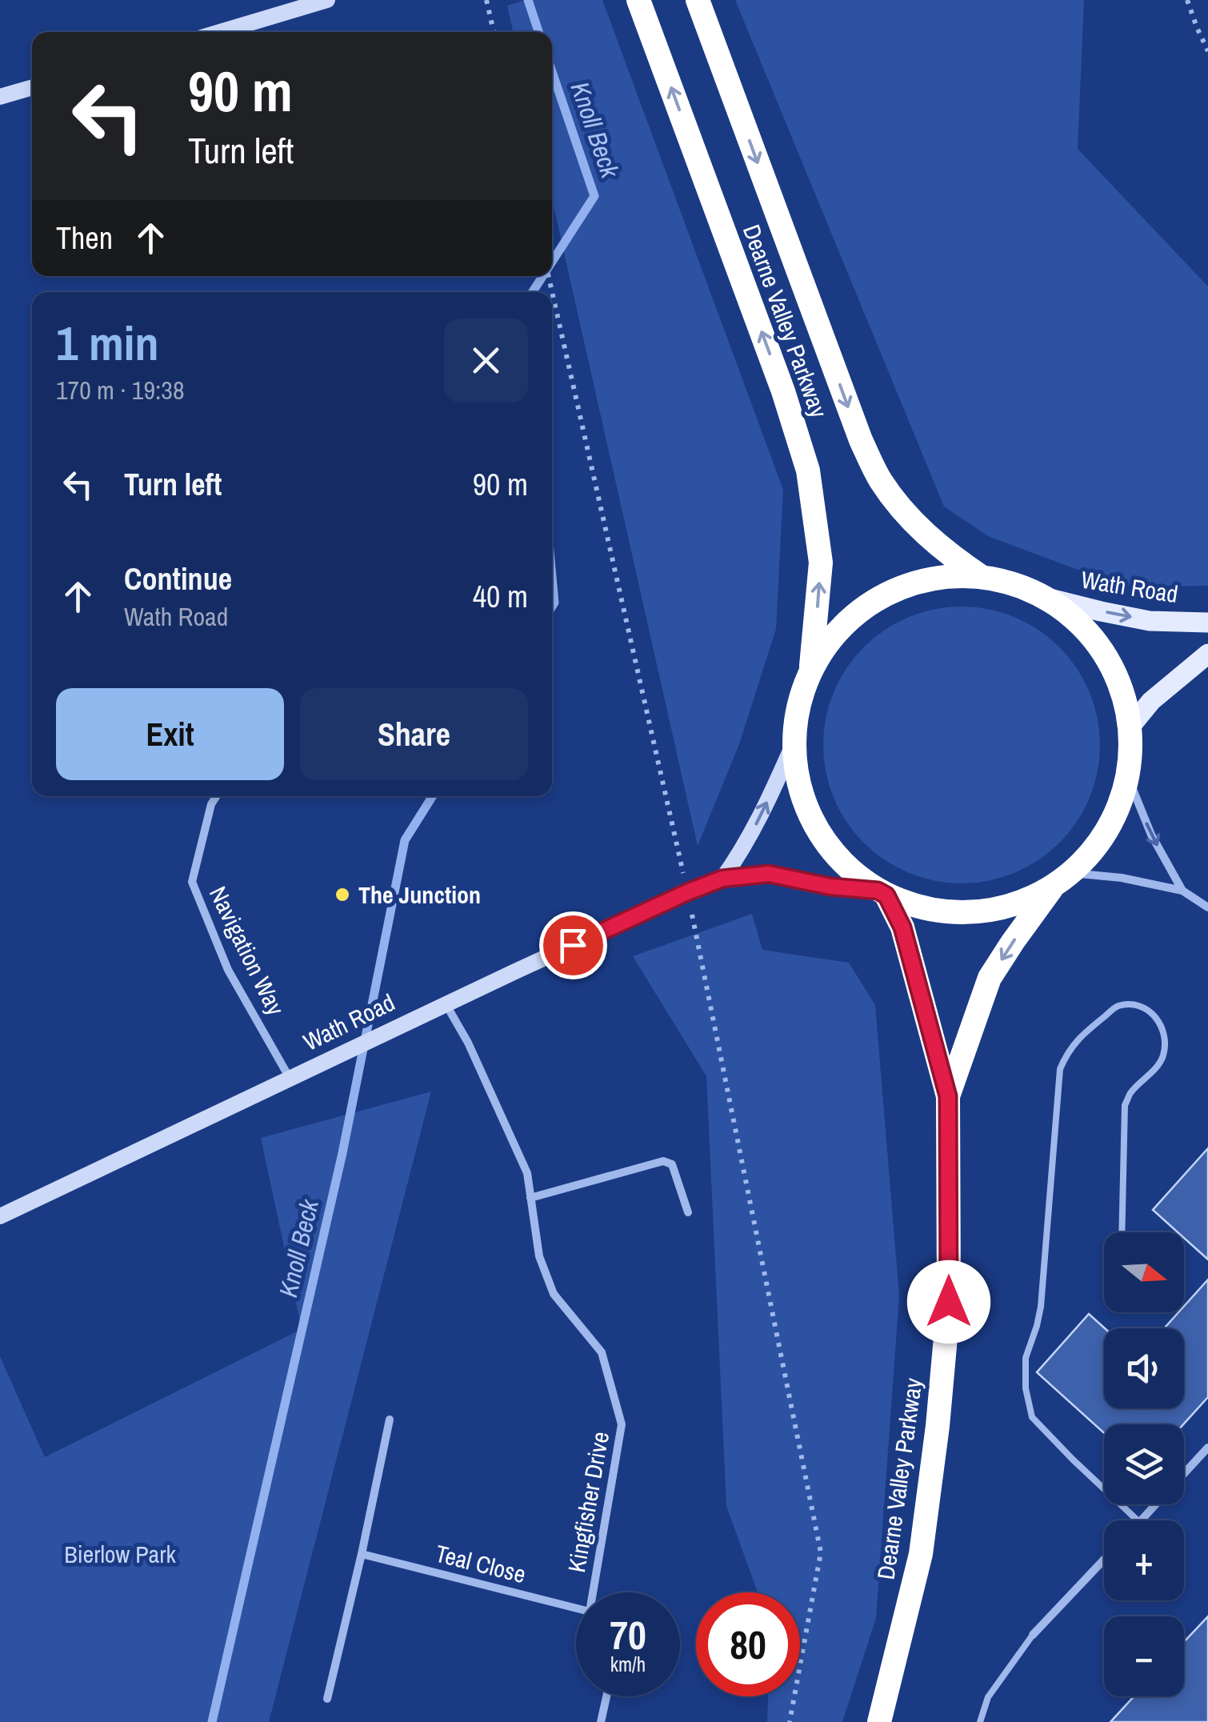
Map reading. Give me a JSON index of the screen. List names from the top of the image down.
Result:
{
  "streets": {
    "highway": ["Dearne Valley Parkway"],
    "main road": ["Wath Road"],
    "street": ["Navigation Way", "Kingfisher Drive", "Teal Close"]
  },
  "crossings": [
    ["Dearne Valley Parkway", "Wath Road"],
    ["Wath Road", "Navigation Way"],
    ["Wath Road", "Kingfisher Drive"]
  ],
  "water": ["Knoll Beck"],
  "parks": ["Bierlow Park"],
  "places": ["The Junction"],
  "north": "right",
  "page": {
    "turn": ["90 m", "Turn left"],
    "then": "Then",
    "heading": ["1 min", "170 m · 19:38"],
    "list": [
      {
        "name": "Turn left",
        "value": "90 m"
      },
      {
        "name": "Continue",
        "note": "Wath Road",
        "value": "40 m"
      }
    ],
    "buttons": ["Exit", "Share"],
    "map_buttons": ["+", "−"],
    "speed": "70 km/h",
    "limit": "80"
  }
}
